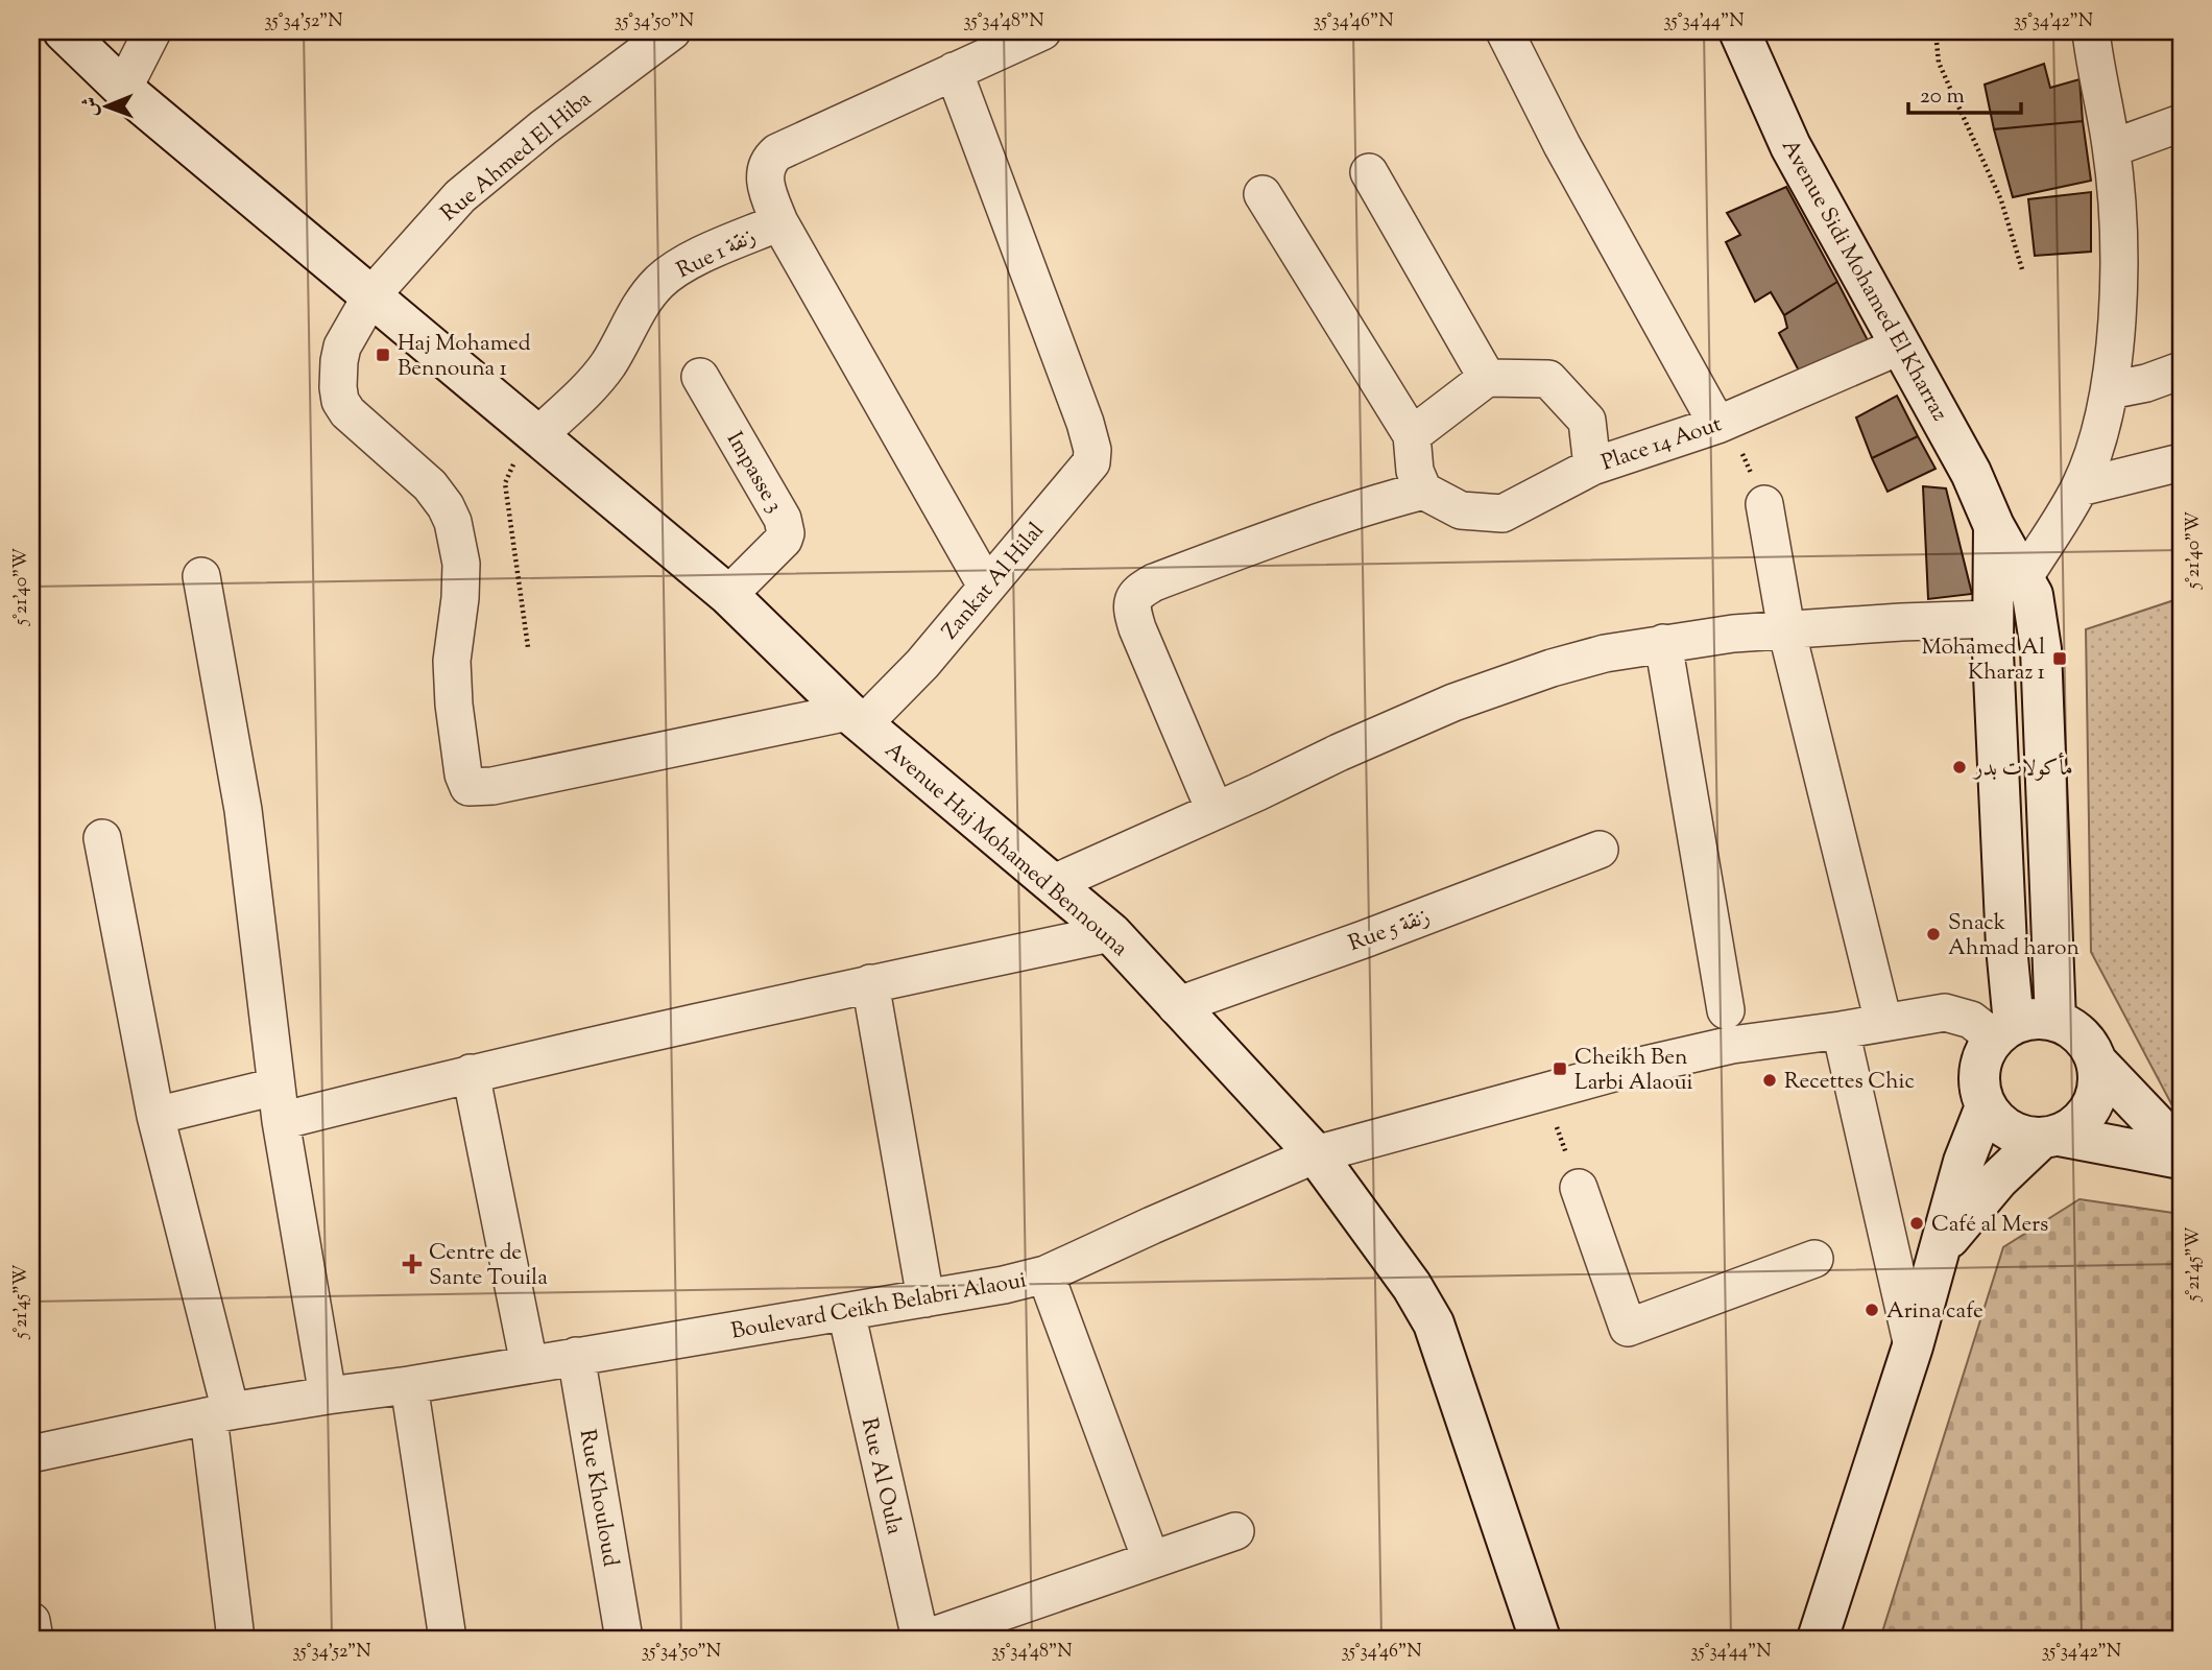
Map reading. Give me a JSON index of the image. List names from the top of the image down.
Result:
{
  "streets": {
    "street": [
      "Rue Ahmed El Hiba",
      "Rue 1 زنقة",
      "Avenue Sidi Mohamed El Kharraz",
      "Place 14 Aout",
      "Impasse 3",
      "Zankat Al Hilal",
      "Avenue Haj Mohamed Bennouna",
      "Rue 5 زنقة",
      "Boulevard Ceikh Belabri Alaoui",
      "Rue Al Oula",
      "Rue Khouloud"
    ]
  },
  "crossings": [
    ["Rue Ahmed El Hiba", "Zankat Al Hilal"],
    ["Rue Ahmed El Hiba", "Avenue Haj Mohamed Bennouna"],
    ["Rue 1 زنقة", "Zankat Al Hilal"],
    ["Rue 1 زنقة", "Avenue Haj Mohamed Bennouna"],
    ["Avenue Sidi Mohamed El Kharraz", "Place 14 Aout"],
    ["Avenue Sidi Mohamed El Kharraz", "Boulevard Ceikh Belabri Alaoui"],
    ["Impasse 3", "Avenue Haj Mohamed Bennouna"],
    ["Zankat Al Hilal", "Avenue Haj Mohamed Bennouna"],
    ["Avenue Haj Mohamed Bennouna", "Rue 5 زنقة"],
    ["Avenue Haj Mohamed Bennouna", "Boulevard Ceikh Belabri Alaoui"],
    ["Boulevard Ceikh Belabri Alaoui", "Rue Al Oula"],
    ["Boulevard Ceikh Belabri Alaoui", "Rue Khouloud"]
  ],
  "places": {
    "transit": ["Haj Mohamed Bennouna 1", "Mohamed Al Kharaz 1", "Cheikh Ben Larbi Alaoui"],
    "other": [
      "مأكولات بدر",
      "Snack Ahmad haron",
      "Recettes Chic",
      "Café al Mers",
      "Arina cafe"
    ],
    "health": ["Centre de Sante Touila"]
  },
  "scale_bar": "20 m",
  "north": "left",
  "coordinates": [
    "35°34'52\"N",
    "35°34'50\"N",
    "35°34'48\"N",
    "35°34'46\"N",
    "35°34'44\"N",
    "35°34'42\"N",
    "5°21'40\"W",
    "5°21'45\"W"
  ]
}
